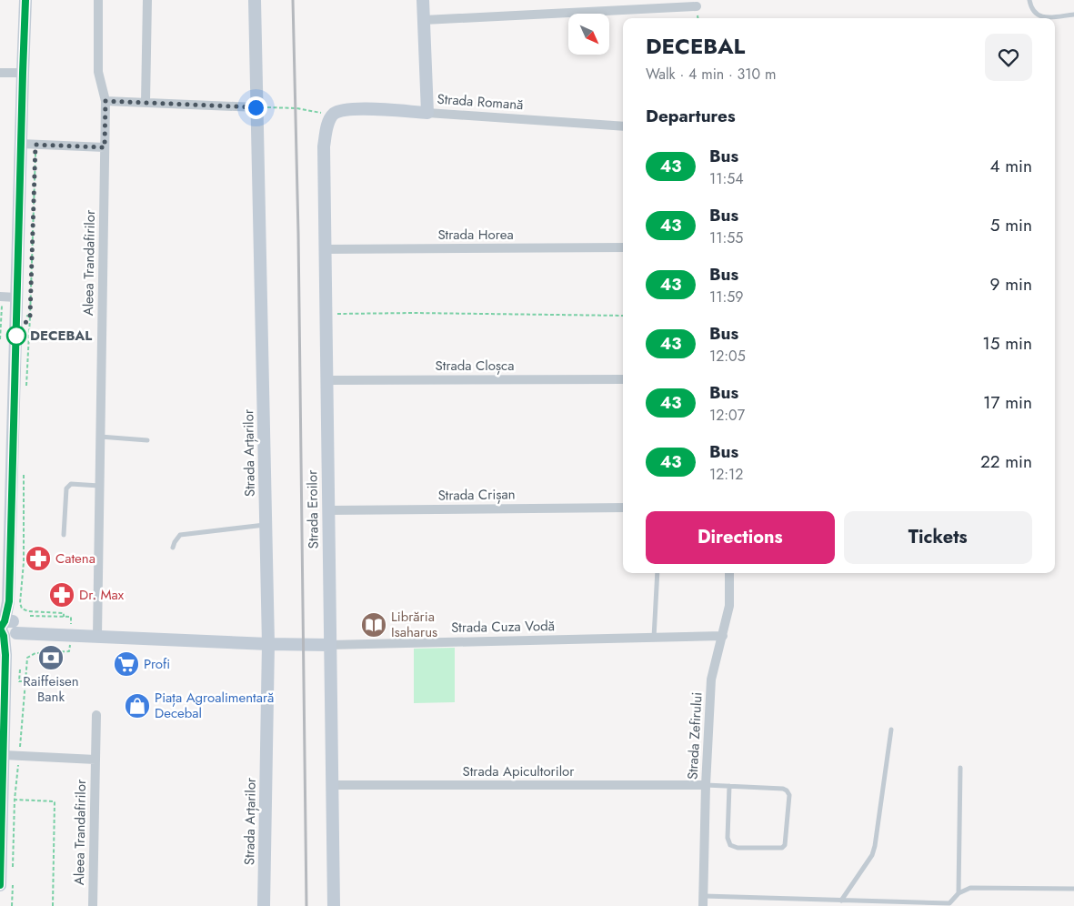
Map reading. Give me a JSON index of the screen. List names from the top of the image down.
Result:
{
  "streets": {
    "street": [
      "Strada Romană",
      "Strada Horea",
      "Aleea Trandafirilor",
      "Strada Cloșca",
      "Strada Arțarilor",
      "Strada Crișan",
      "Strada Eroilor",
      "Strada Cuza Vodă",
      "Strada Zefirului",
      "Strada Apicultorilor"
    ]
  },
  "crossings": [
    ["Strada Romană", "Strada Eroilor"],
    ["Strada Horea", "Strada Eroilor"],
    ["Aleea Trandafirilor", "Strada Cuza Vodă"],
    ["Strada Cloșca", "Strada Eroilor"],
    ["Strada Arțarilor", "Strada Cuza Vodă"],
    ["Strada Crișan", "Strada Eroilor"],
    ["Strada Eroilor", "Strada Cuza Vodă"],
    ["Strada Eroilor", "Strada Apicultorilor"],
    ["Strada Cuza Vodă", "Strada Zefirului"],
    ["Strada Zefirului", "Strada Apicultorilor"]
  ],
  "places": {
    "other": ["DECEBAL"],
    "pharmacy": ["Catena", "Dr. Max"],
    "library": ["Librăria Isaharus"],
    "bank": ["Raiffeisen Bank"],
    "supermarket": ["Profi"],
    "shop": ["Piața Agroalimentară Decebal"]
  },
  "lines": ["bus line 43"],
  "north": "bottom right",
  "page": {
    "heading": [
      ["DECEBAL", "Walk · 4 min · 310 m"],
      "Departures"
    ],
    "list": [
      {
        "mark": "43",
        "name": "Bus",
        "note": "11:54",
        "value": "4 min"
      },
      {
        "mark": "43",
        "name": "Bus",
        "note": "11:55",
        "value": "5 min"
      },
      {
        "mark": "43",
        "name": "Bus",
        "note": "11:59",
        "value": "9 min"
      },
      {
        "mark": "43",
        "name": "Bus",
        "note": "12:05",
        "value": "15 min"
      },
      {
        "mark": "43",
        "name": "Bus",
        "note": "12:07",
        "value": "17 min"
      },
      {
        "mark": "43",
        "name": "Bus",
        "note": "12:12",
        "value": "22 min"
      }
    ],
    "buttons": ["Directions", "Tickets"]
  }
}
